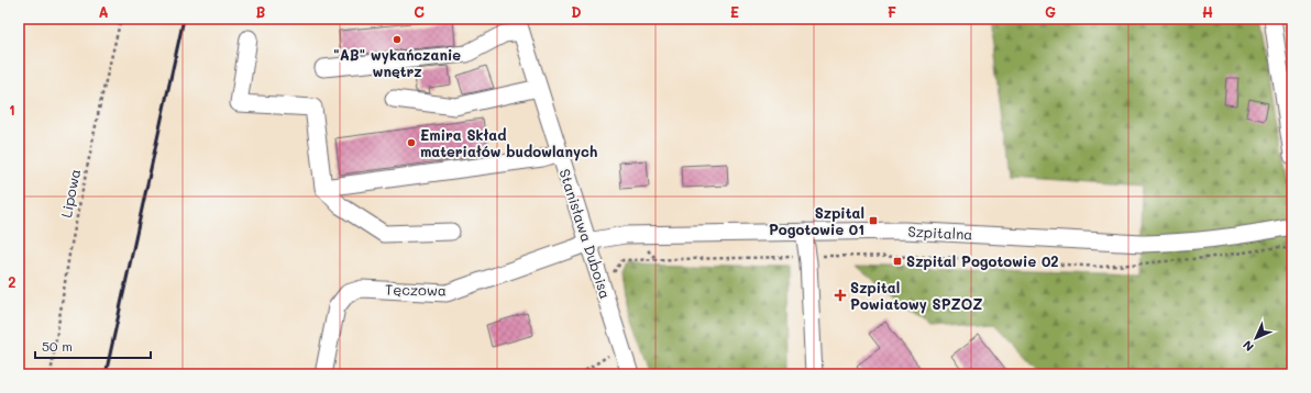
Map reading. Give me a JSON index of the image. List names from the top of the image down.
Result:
{
  "streets": {
    "street": ["Szpitalna", "Stanisława Duboisa", "Tęczowa"],
    "path": ["Lipowa"]
  },
  "crossings": [
    ["Szpitalna", "Stanisława Duboisa"],
    ["Szpitalna", "Tęczowa"],
    ["Stanisława Duboisa", "Tęczowa"]
  ],
  "places": {
    "other": ["\"AB\" wykańczanie wnętrz", "Emira Skład materiałów budowlanych"],
    "transit": ["Szpital Pogotowie 01", "Szpital Pogotowie 02"],
    "health": ["Szpital Powiatowy SPZOZ"]
  },
  "scale_bar": "50 m",
  "north": "bottom left",
  "grid": {
    "columns": [
      "A",
      "B",
      "C",
      "D",
      "E",
      "F",
      "G",
      "H"
    ],
    "rows": ["1", "2"]
  }
}
